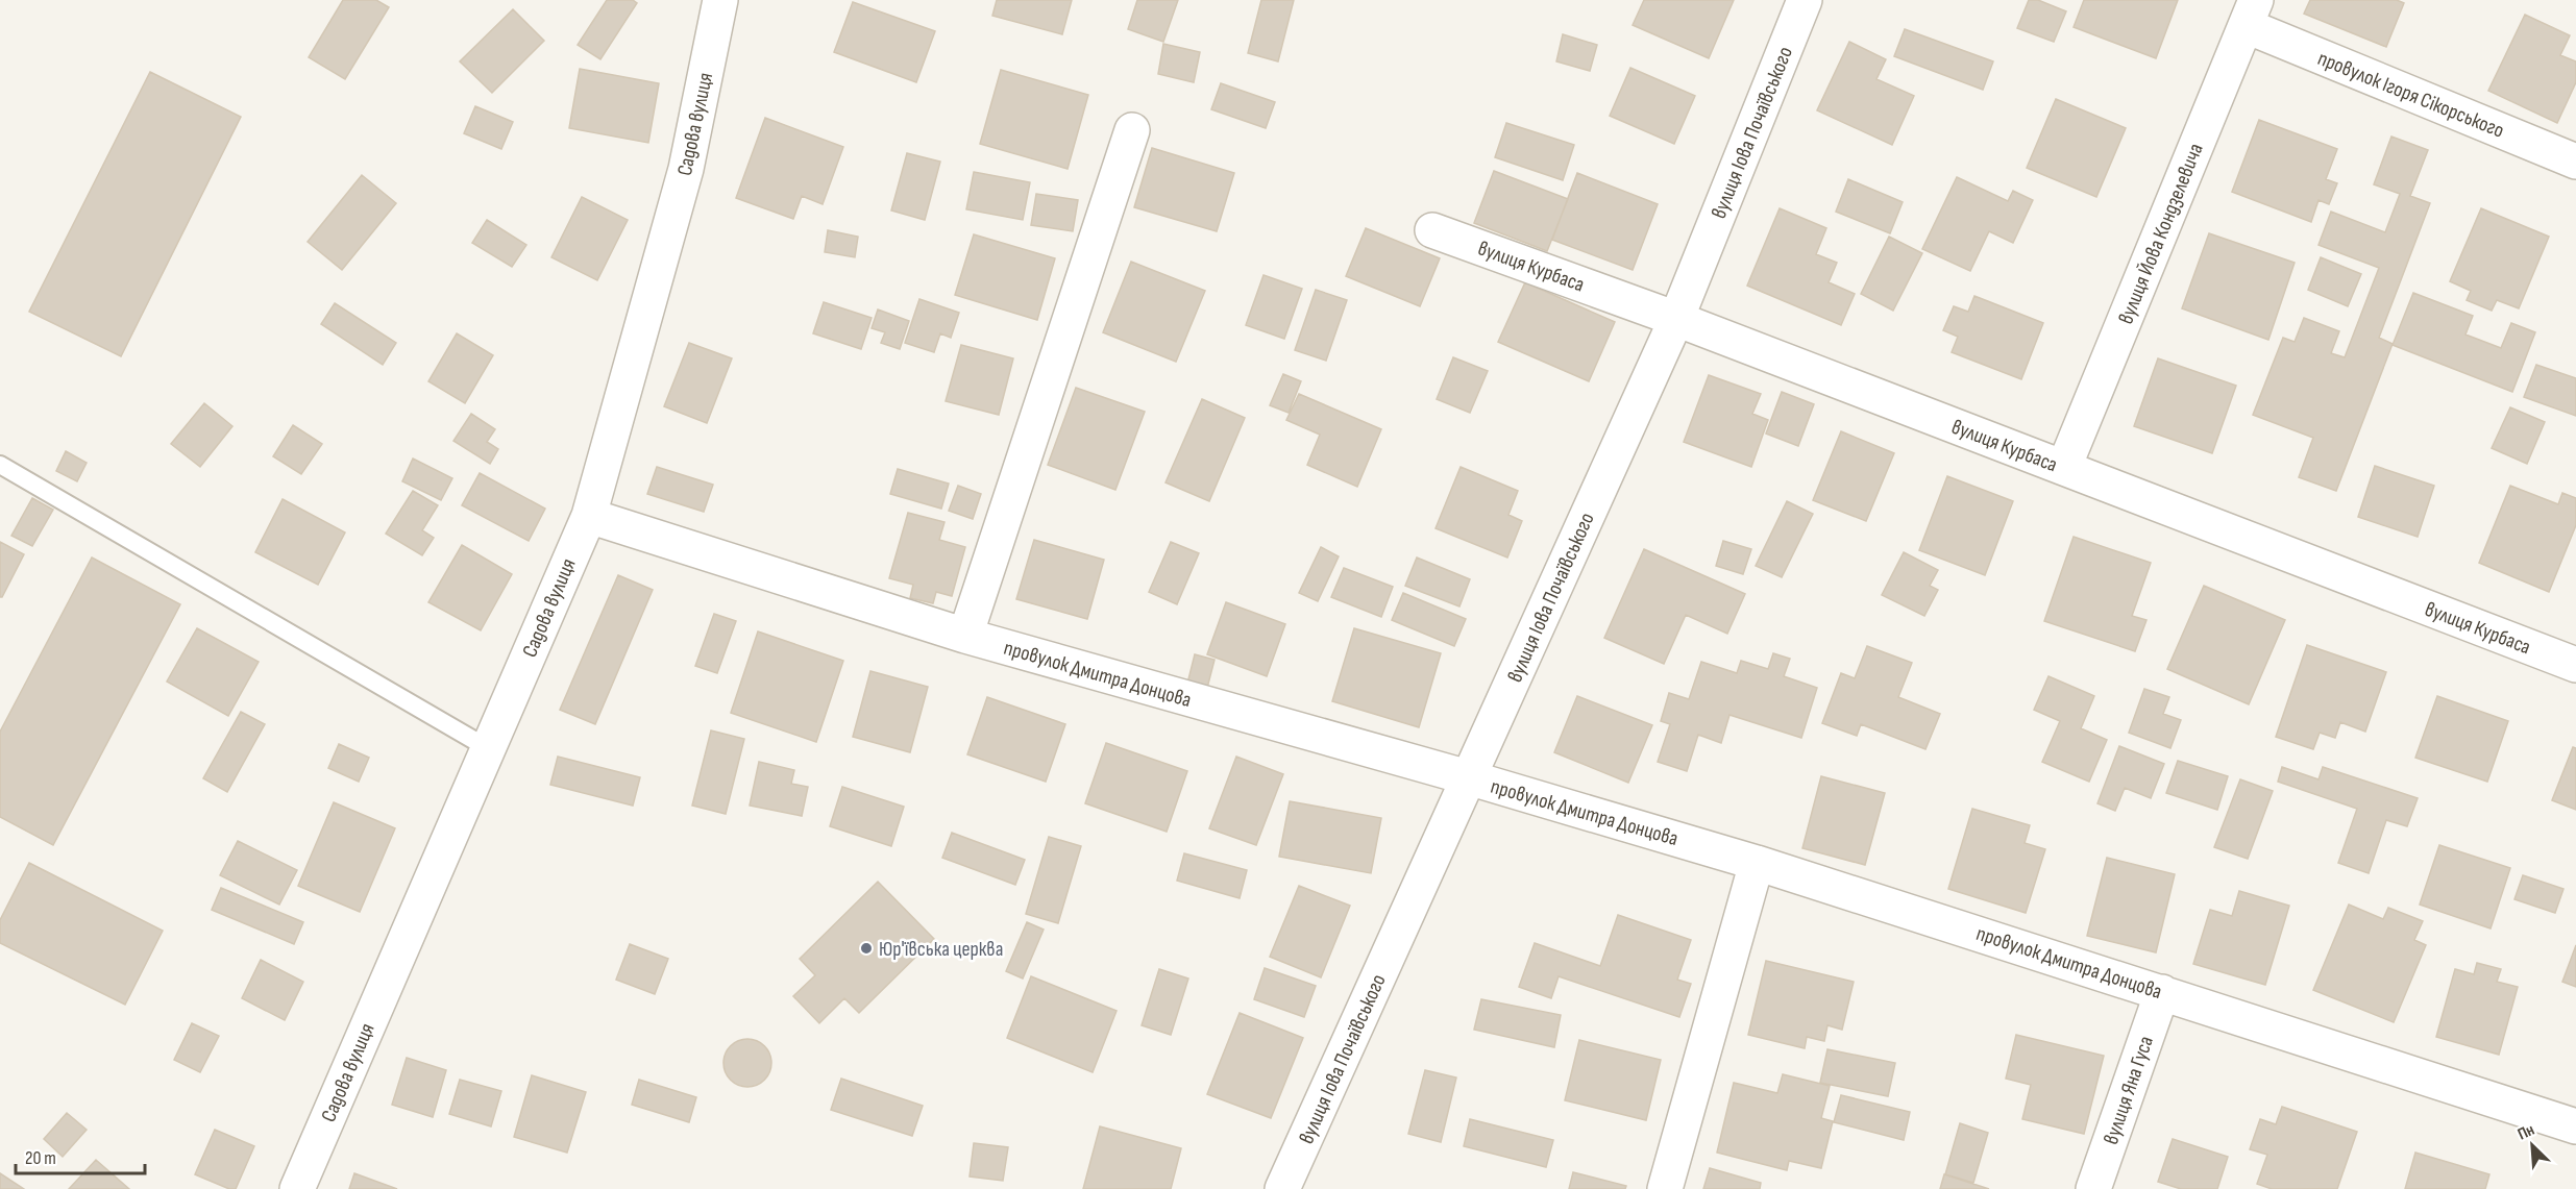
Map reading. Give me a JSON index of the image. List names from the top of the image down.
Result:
{
  "streets": {
    "street": [
      "провулок Ігоря Сікорського",
      "Садова вулиця",
      "вулиця Іова Почаївського",
      "вулиця Йова Кондзелевича",
      "вулиця Курбаса",
      "провулок Дмитра Донцова",
      "вулиця Яна Гуса"
    ]
  },
  "crossings": [
    ["провулок Ігоря Сікорського", "вулиця Йова Кондзелевича"],
    ["Садова вулиця", "провулок Дмитра Донцова"],
    ["вулиця Іова Почаївського", "вулиця Курбаса"],
    ["вулиця Іова Почаївського", "провулок Дмитра Донцова"],
    ["вулиця Йова Кондзелевича", "вулиця Курбаса"],
    ["провулок Дмитра Донцова", "вулиця Яна Гуса"]
  ],
  "places": ["Юр'ївська церква"],
  "scale_bar": "20 m",
  "north": "top left"
}
